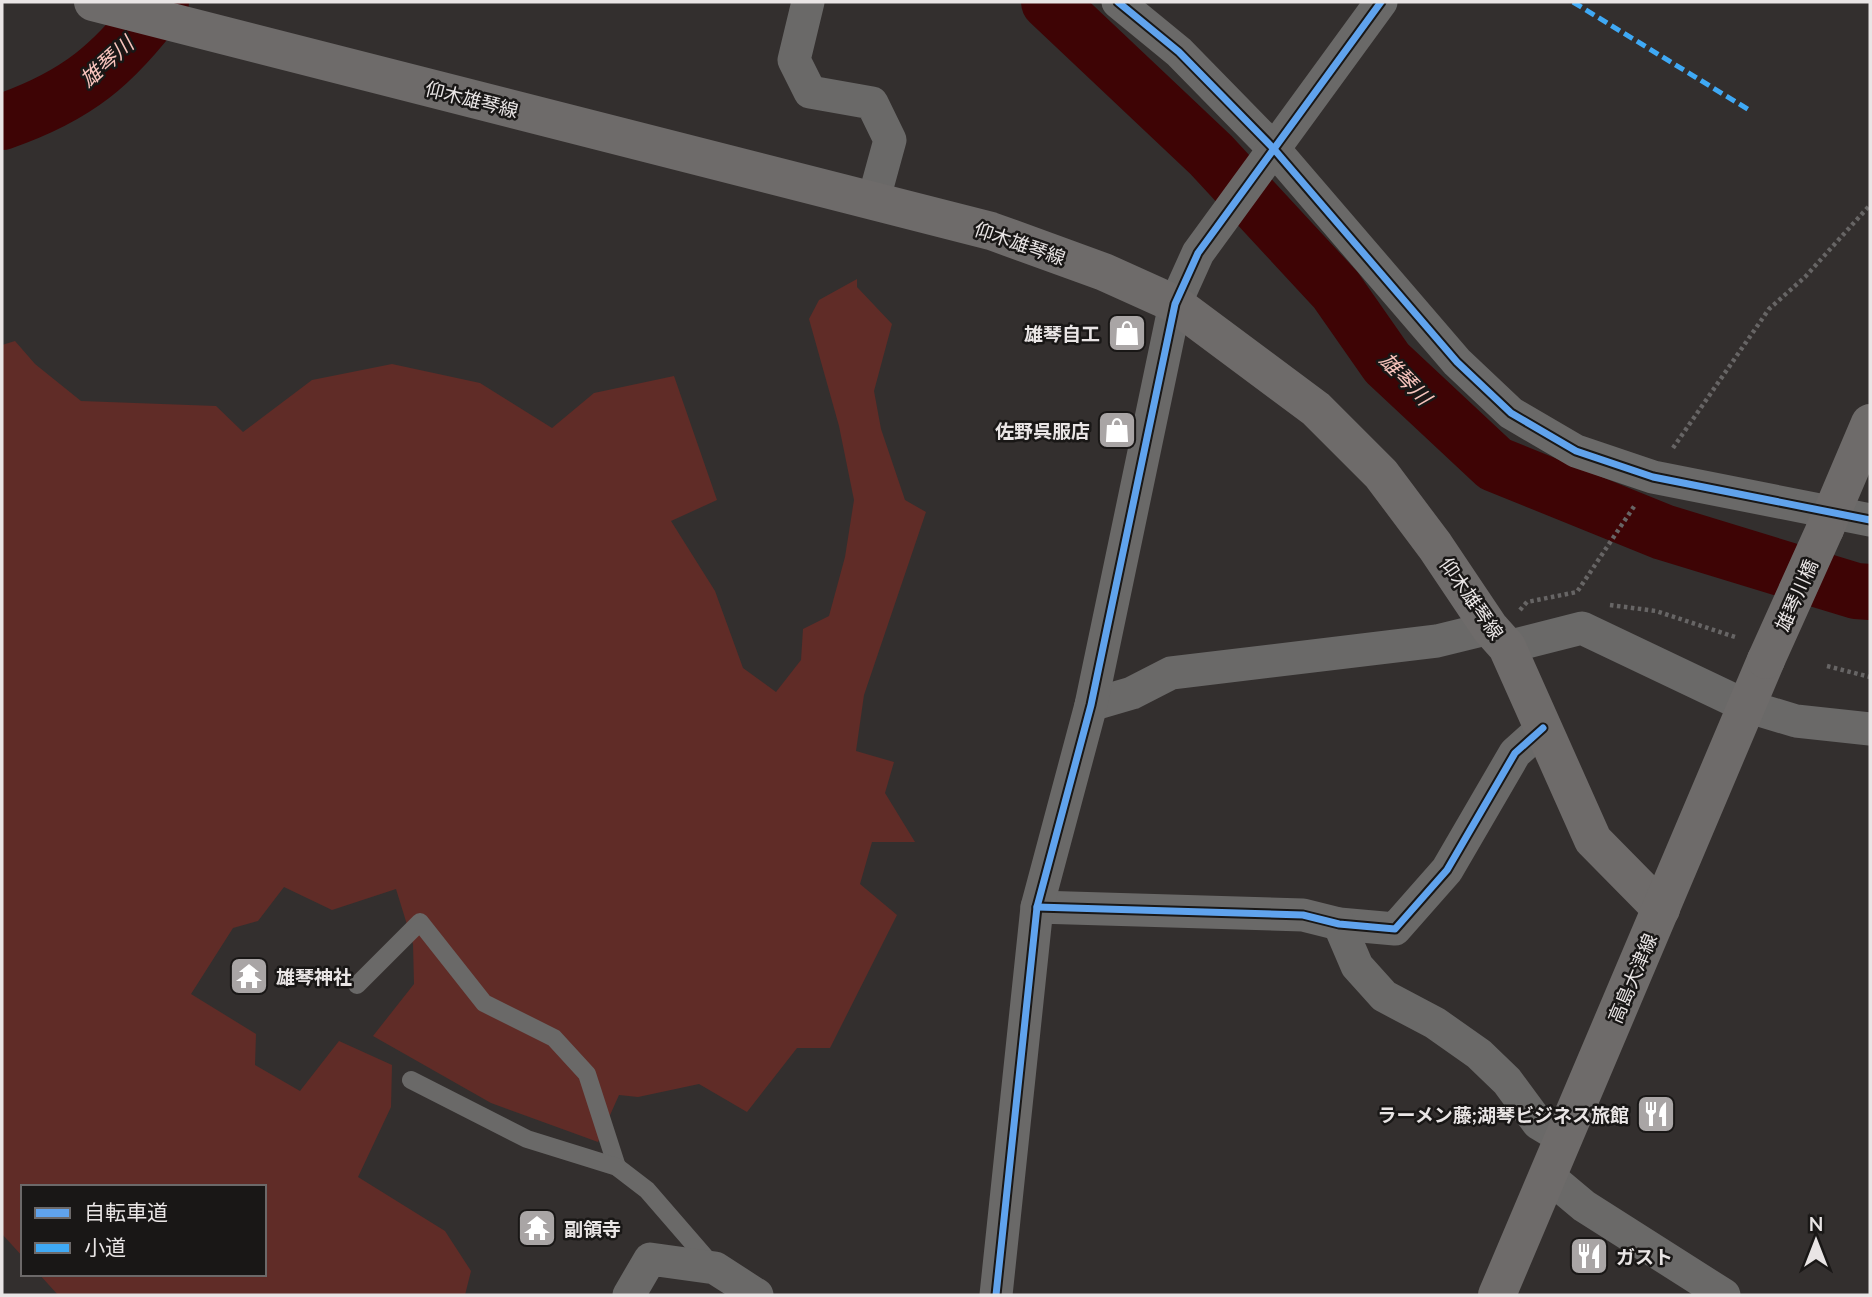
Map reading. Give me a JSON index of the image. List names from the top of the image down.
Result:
{
  "streets": {
    "main road": ["仰木雄琴線", "雄琴川橋", "高島大津線"]
  },
  "crossings": [
    ["仰木雄琴線", "高島大津線"],
    ["雄琴川橋", "高島大津線"]
  ],
  "water": ["雄琴川"],
  "places": {
    "shop": ["雄琴自工", "佐野呉服店"],
    "temple": ["雄琴神社", "副領寺"],
    "restaurant": ["ラーメン藤;湖琴ビジネス旅館", "ガスト"]
  },
  "legend": ["自転車道", "小道"],
  "north": "top"
}
